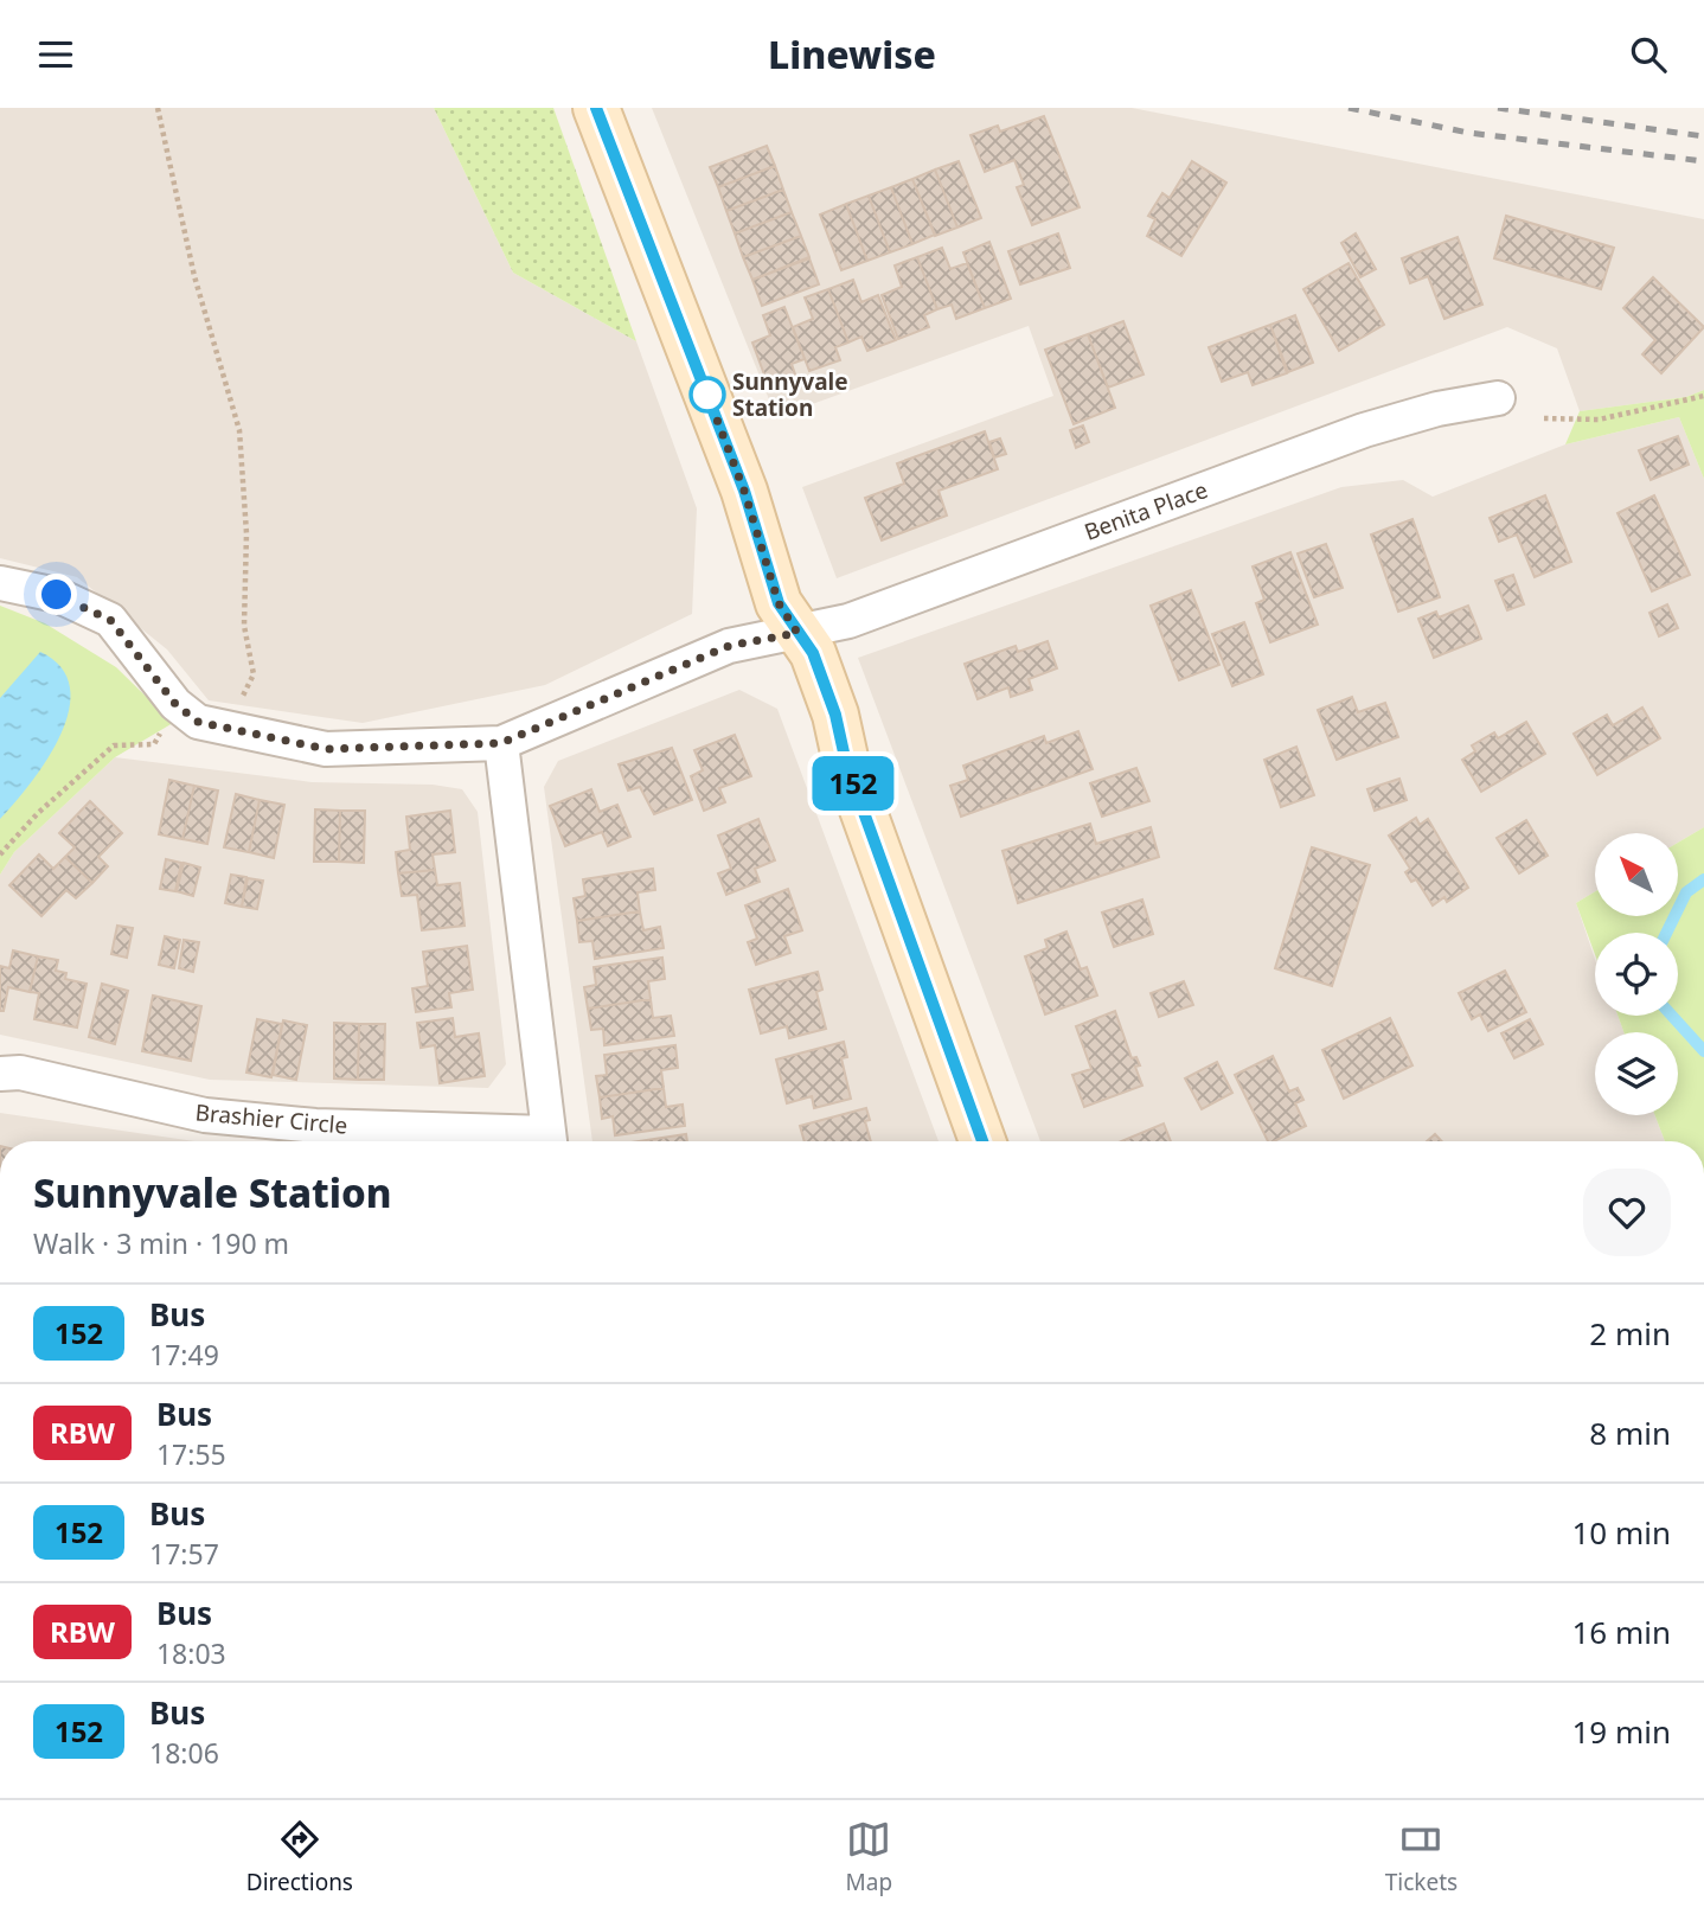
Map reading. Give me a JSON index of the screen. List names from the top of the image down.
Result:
{
  "streets": {
    "street": ["Benita Place", "Brashier Circle"]
  },
  "crossings": [
    ["Benita Place", "Brashier Circle"]
  ],
  "places": ["Sunnyvale Station"],
  "lines": ["bus line 152"],
  "north": "top left",
  "page": {
    "header": "Linewise",
    "on_map": "152",
    "heading": ["Sunnyvale Station", "Walk · 3 min · 190 m"],
    "list": [
      {
        "mark": "152",
        "name": "Bus",
        "note": "17:49",
        "value": "2 min"
      },
      {
        "mark": "RBW",
        "name": "Bus",
        "note": "17:55",
        "value": "8 min"
      },
      {
        "mark": "152",
        "name": "Bus",
        "note": "17:57",
        "value": "10 min"
      },
      {
        "mark": "RBW",
        "name": "Bus",
        "note": "18:03",
        "value": "16 min"
      },
      {
        "mark": "152",
        "name": "Bus",
        "note": "18:06",
        "value": "19 min"
      }
    ],
    "tabs": ["Directions", "Map", "Tickets"]
  }
}
